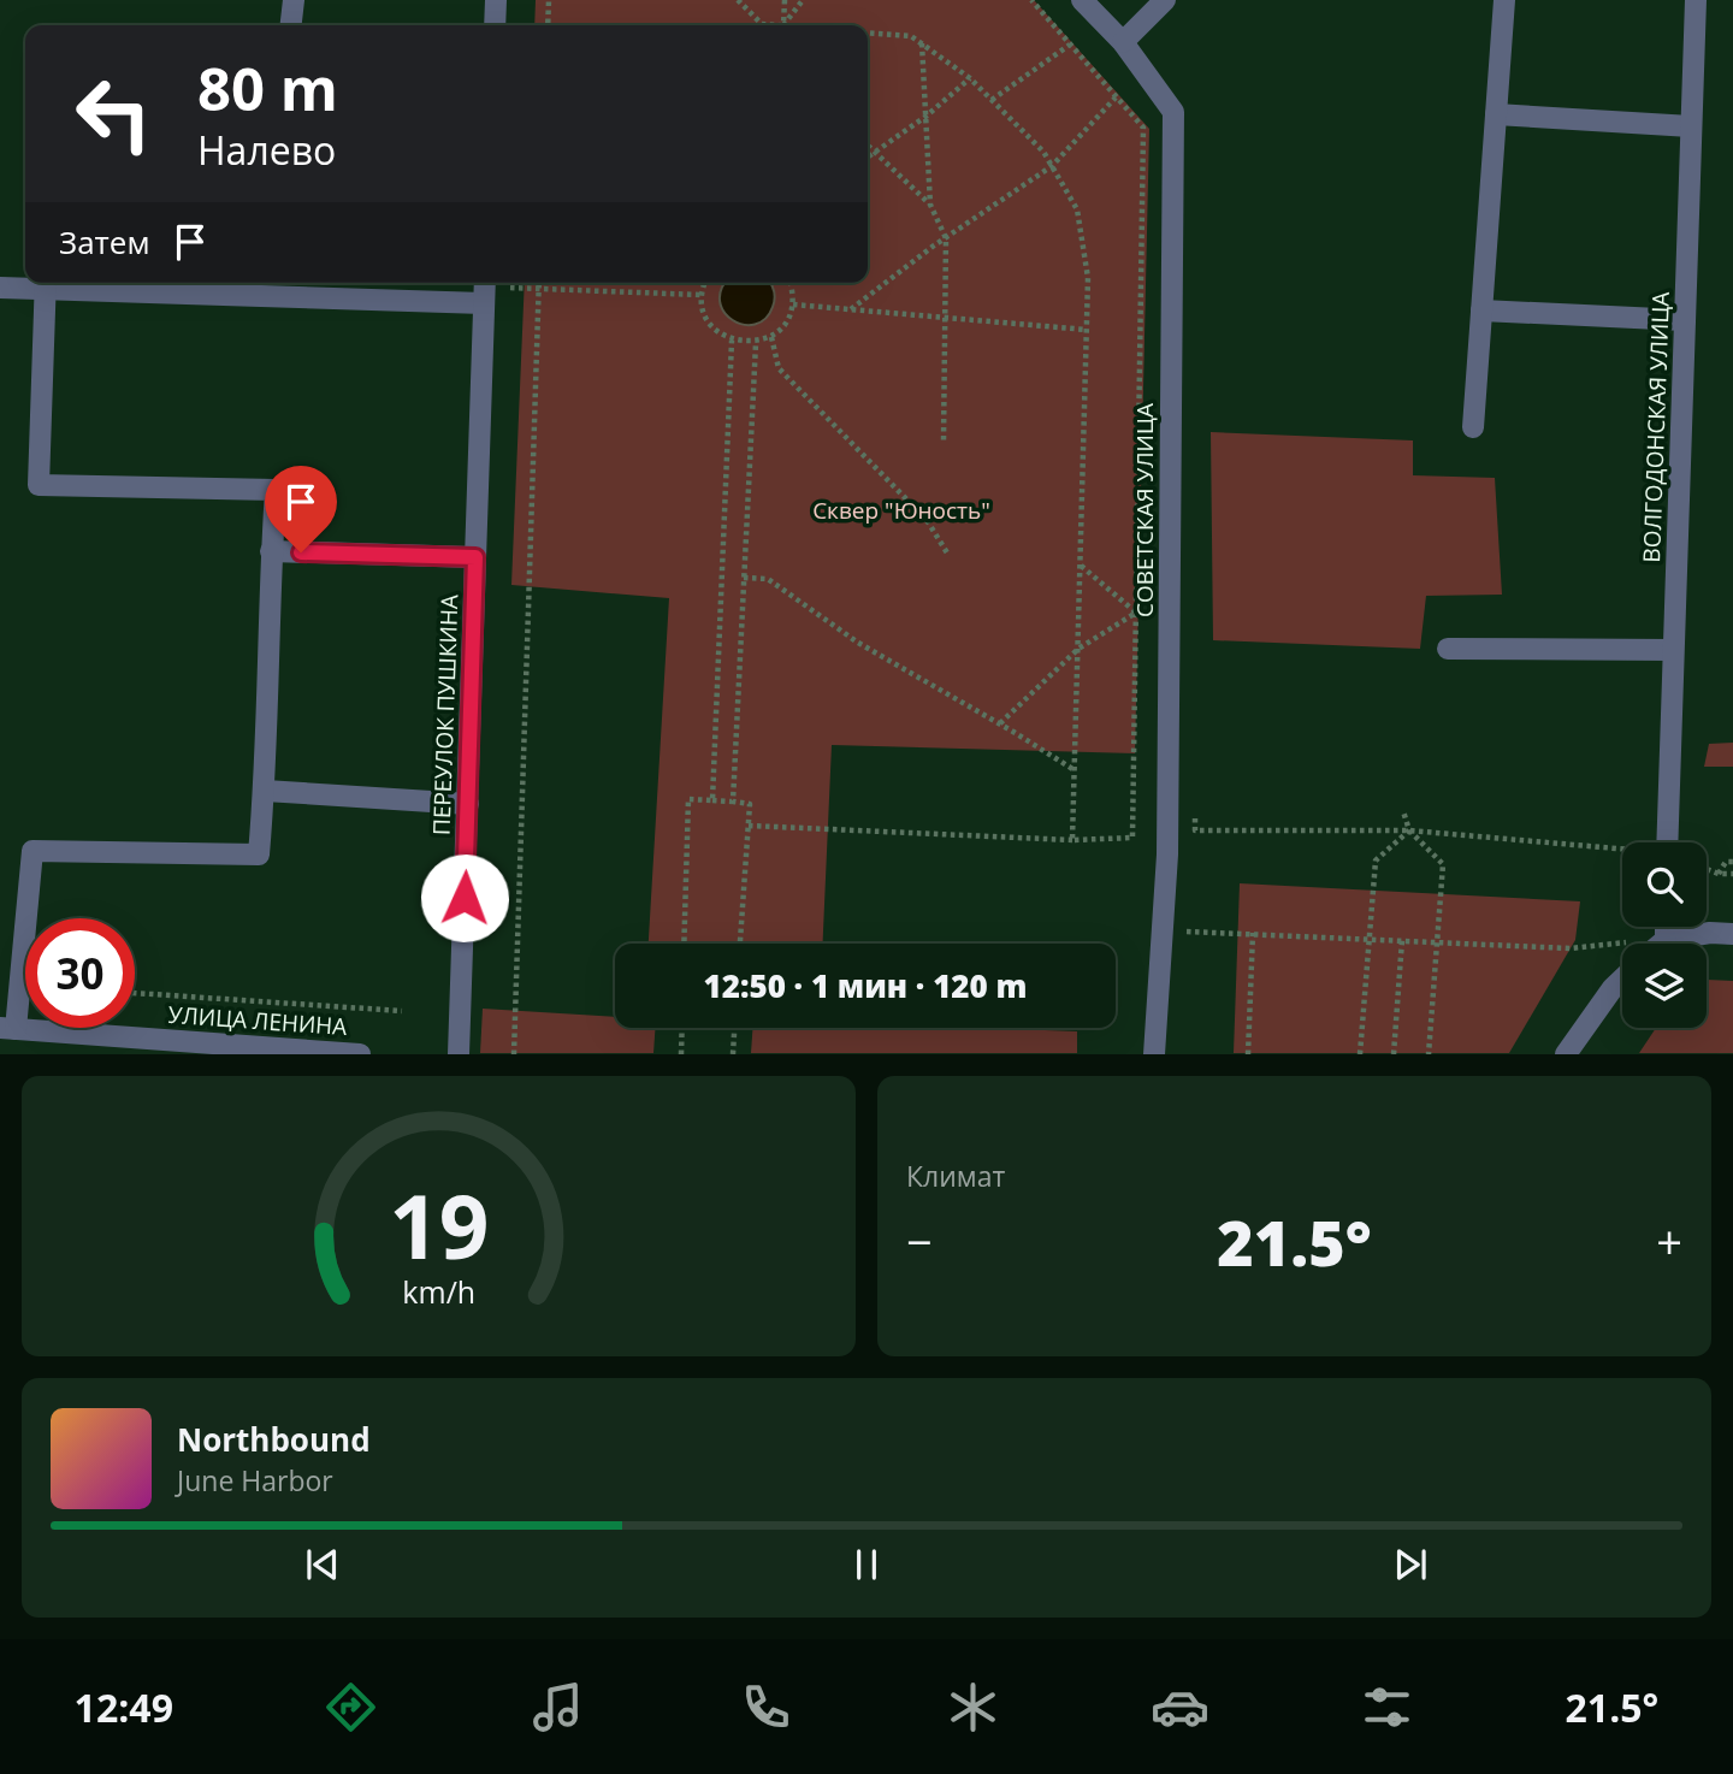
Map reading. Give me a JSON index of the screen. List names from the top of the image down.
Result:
{
  "streets": {
    "street": [
      "ВОЛГОДОНСКАЯ УЛИЦА",
      "СОВЕТСКАЯ УЛИЦА",
      "ПЕРЕУЛОК ПУШКИНА",
      "УЛИЦА ЛЕНИНА"
    ]
  },
  "parks": ["Сквер \"Юность\""],
  "page": {
    "turn": ["80 m", "Налево"],
    "then": "Затем",
    "limit": "30",
    "trip": "12:50 · 1 мин · 120 m",
    "tile": "Климат",
    "heat": ["−", "21.5°", "+"],
    "song": ["Northbound", "June Harbor"],
    "tabs": ["12:49", "21.5°"],
    "gauge": ["19", "km/h"]
  }
}
